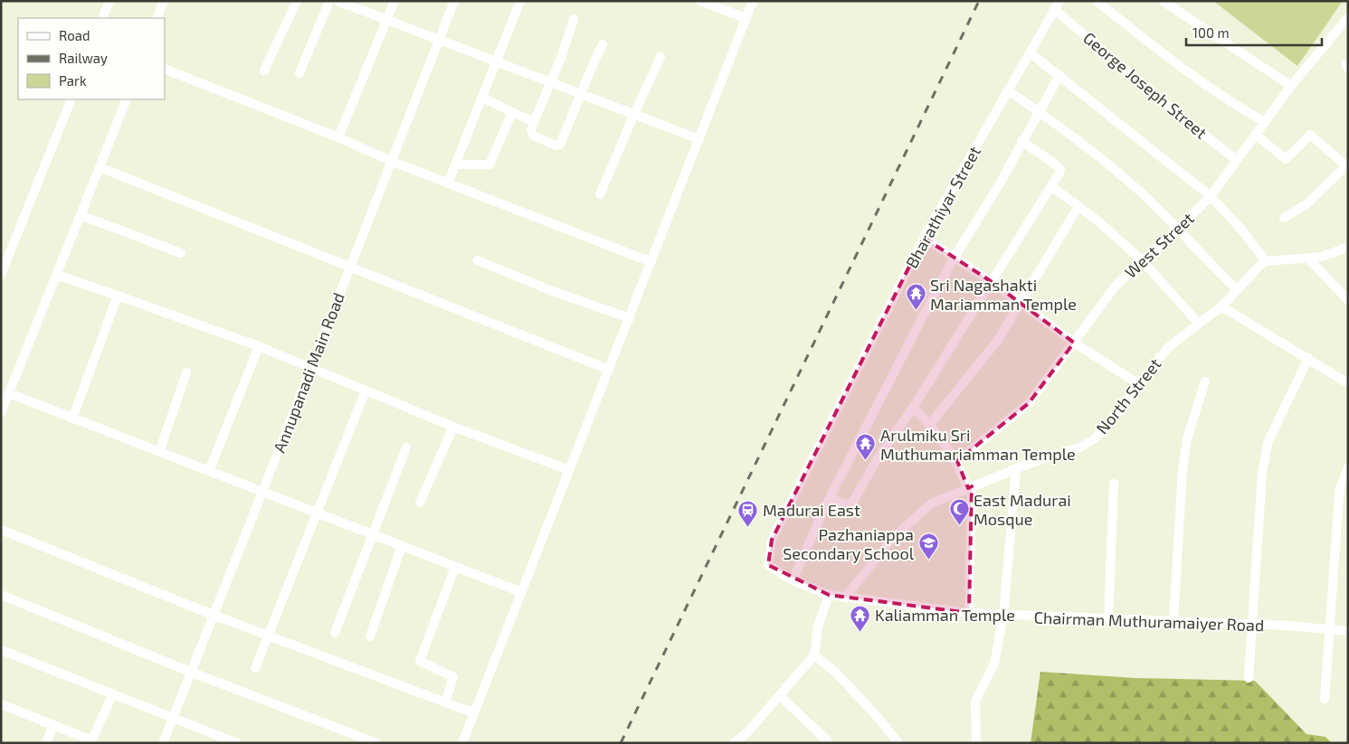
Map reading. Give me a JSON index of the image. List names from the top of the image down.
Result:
{
  "streets": {
    "street": [
      "George Joseph Street",
      "Bharathiyar Street",
      "West Street",
      "Annupanadi Main Road",
      "North Street",
      "Chairman Muthuramaiyer Road"
    ]
  },
  "crossings": [
    ["George Joseph Street", "Bharathiyar Street"],
    ["George Joseph Street", "West Street"],
    ["Bharathiyar Street", "Chairman Muthuramaiyer Road"],
    ["North Street", "Chairman Muthuramaiyer Road"]
  ],
  "places": {
    "temple": ["Sri Nagashakti Mariamman Temple", "Arulmiku Sri Muthumariamman Temple", "Kaliamman Temple"],
    "mosque": ["East Madurai Mosque"],
    "station": ["Madurai East"],
    "school or university": ["Pazhaniappa Secondary School"]
  },
  "legend": ["Road", "Railway", "Park"],
  "scale_bar": "100 m"
}
